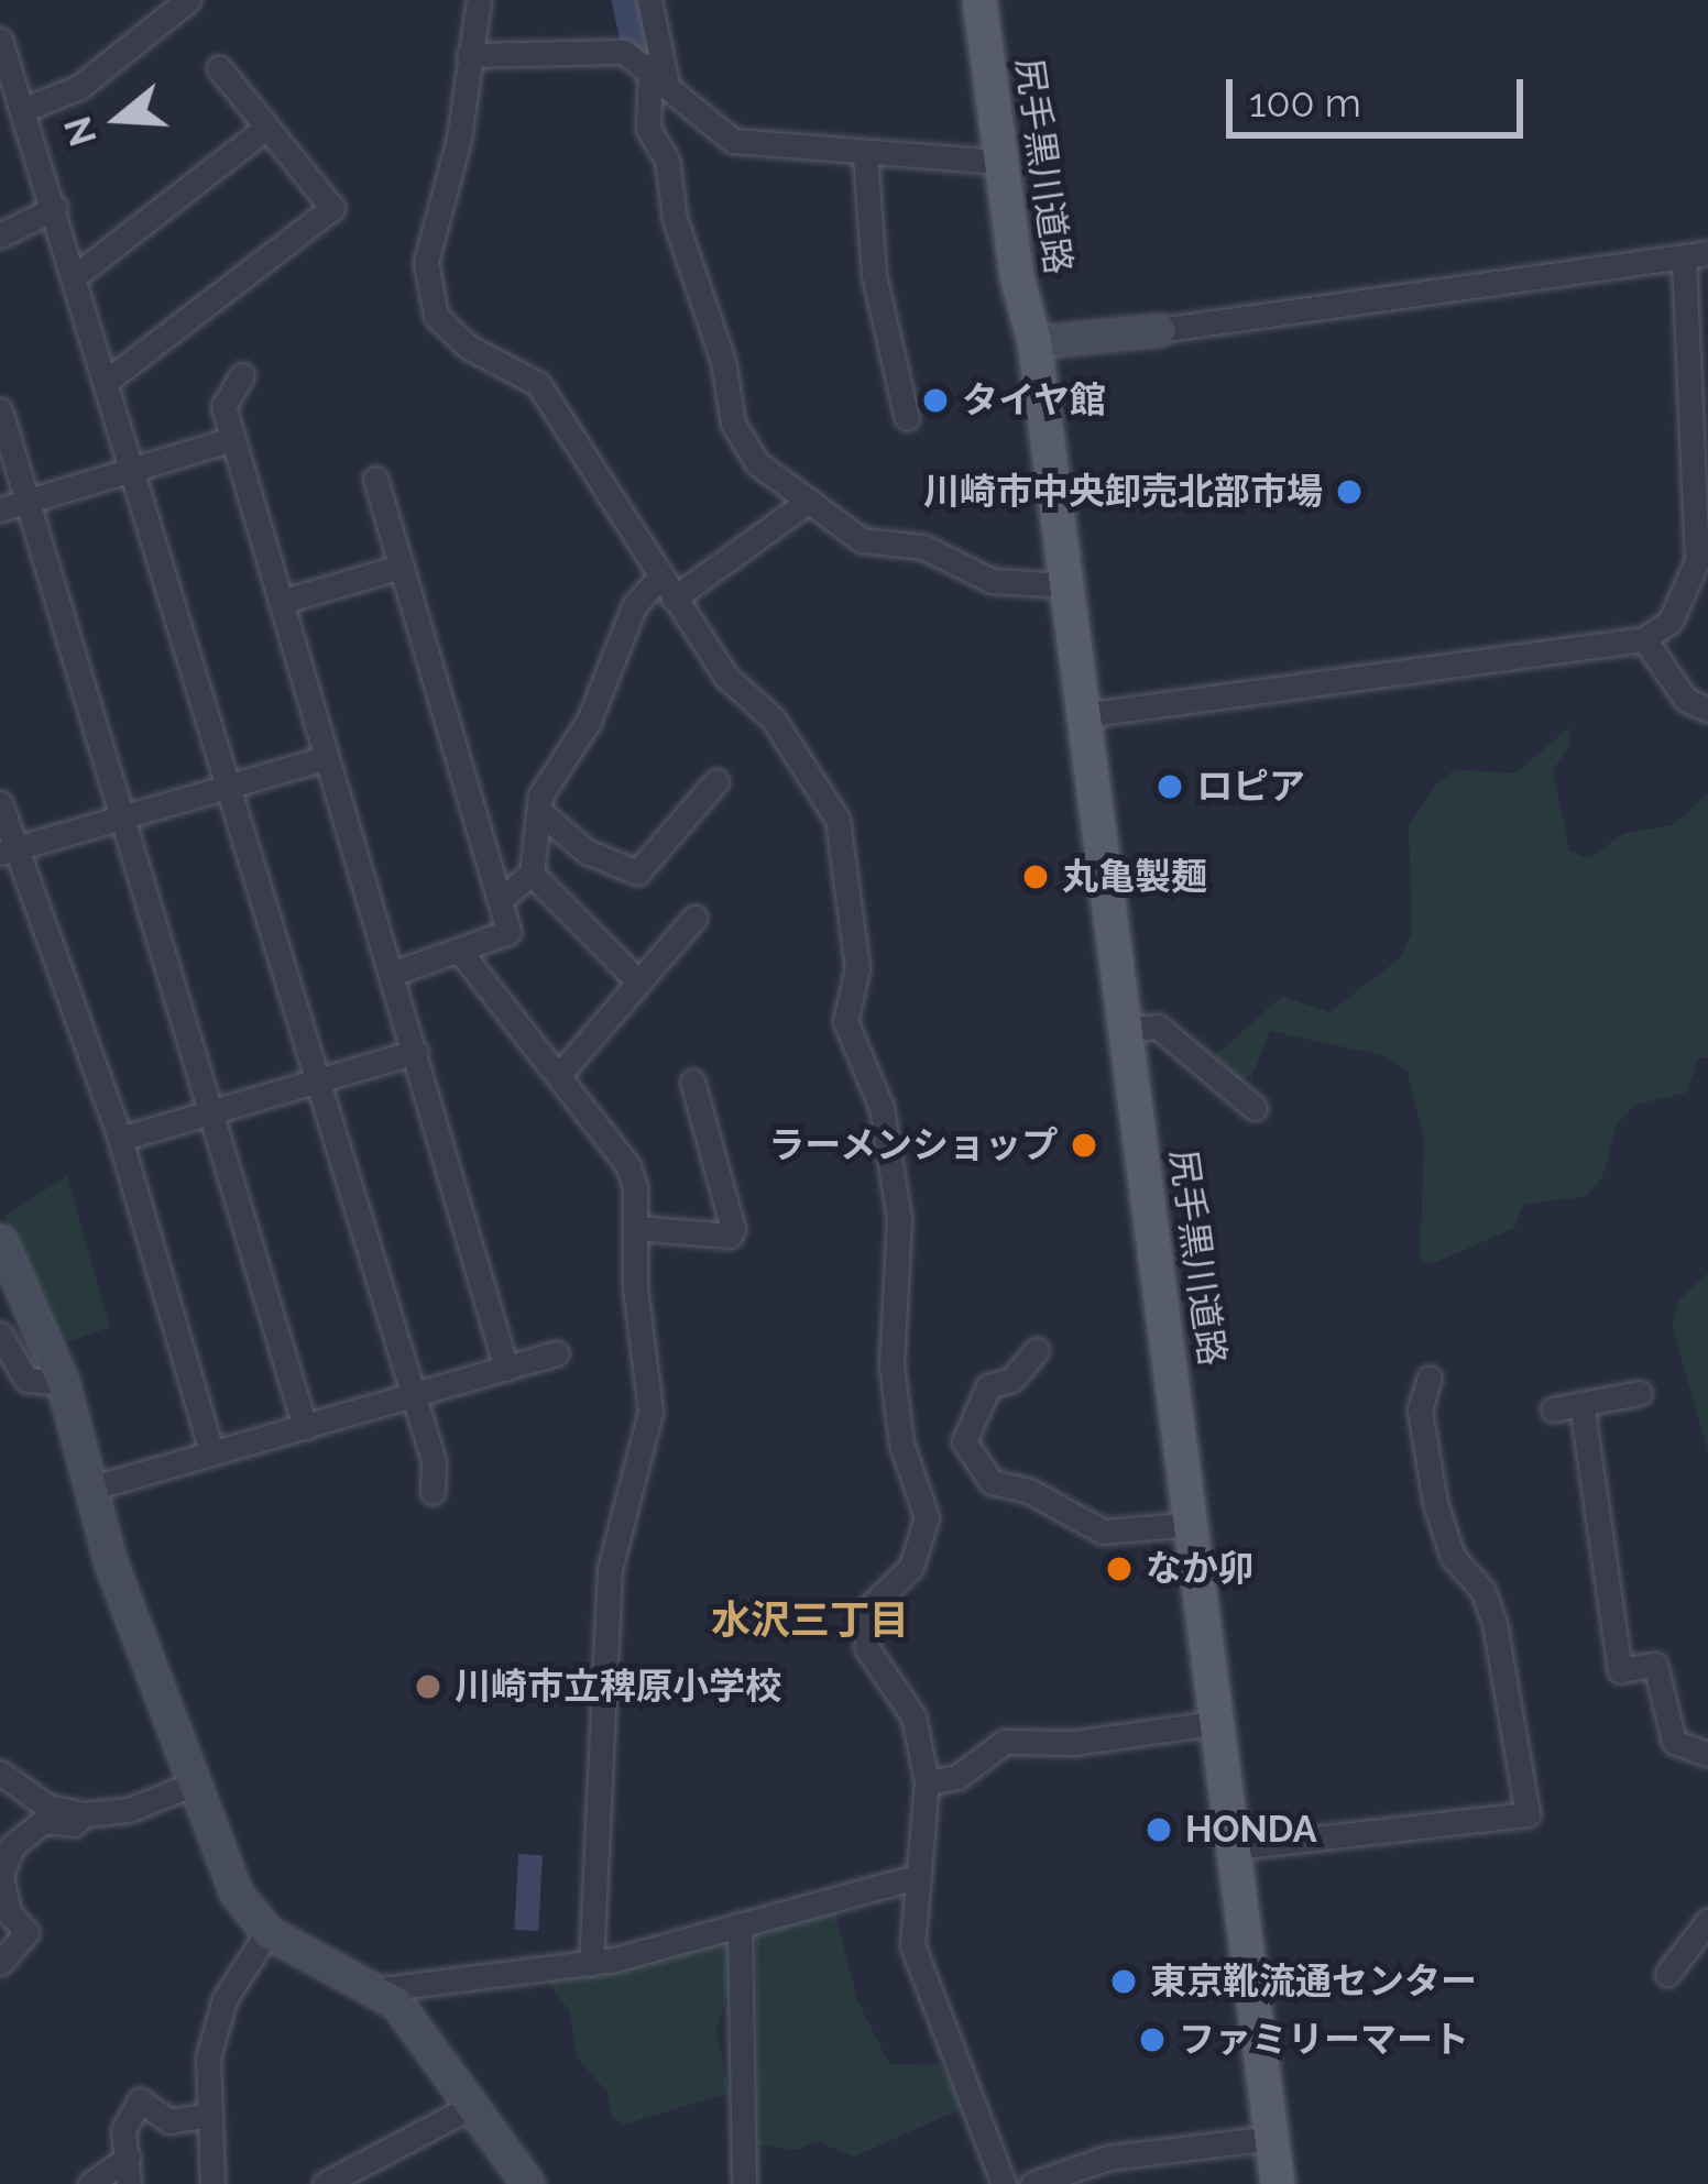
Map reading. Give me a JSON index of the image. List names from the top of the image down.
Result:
{
  "streets": {
    "main road": ["尻手黒川道路"]
  },
  "districts": ["水沢三丁目"],
  "places": [
    "タイヤ館",
    "川崎市中央卸売北部市場",
    "ロピア",
    "丸亀製麺",
    "ラーメンショップ",
    "なか卯",
    "川崎市立稗原小学校",
    "HONDA",
    "東京靴流通センター",
    "ファミリーマート"
  ],
  "scale_bar": "100 m",
  "north": "left"
}
